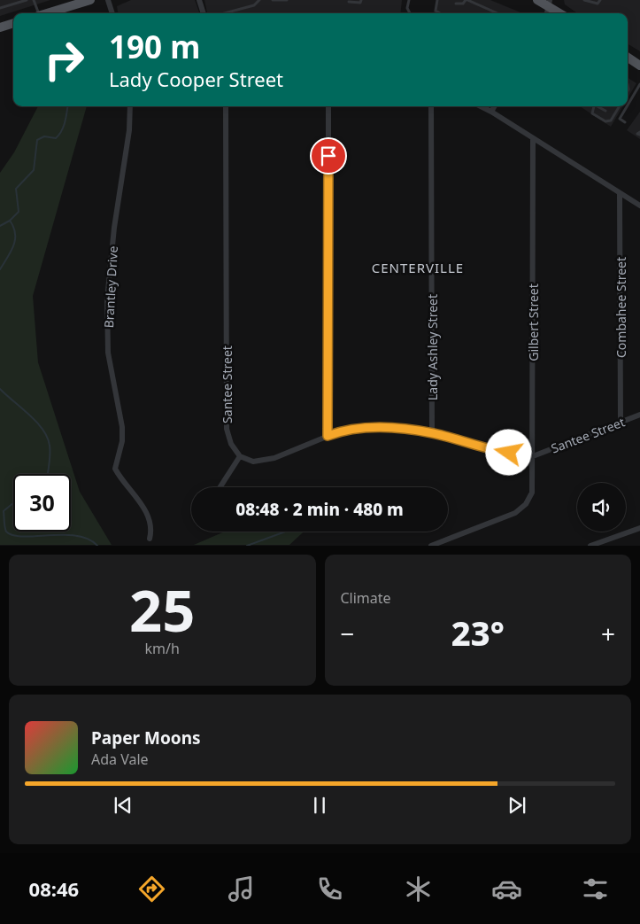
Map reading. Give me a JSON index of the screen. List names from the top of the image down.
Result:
{
  "streets": {
    "street": [
      "Brantley Drive",
      "Combahee Street",
      "Gilbert Street",
      "Lady Ashley Street",
      "Santee Street"
    ]
  },
  "crossings": [
    ["Combahee Street", "Santee Street"],
    ["Gilbert Street", "Santee Street"]
  ],
  "districts": ["CENTERVILLE"],
  "page": {
    "turn": ["190 m", "Lady Cooper Street"],
    "limit": "30",
    "trip": "08:48 · 2 min · 480 m",
    "tile": [
      ["25", "km/h"],
      "Climate"
    ],
    "heat": ["−", "23°", "+"],
    "song": ["Paper Moons", "Ada Vale"],
    "tabs": "08:46"
  }
}
